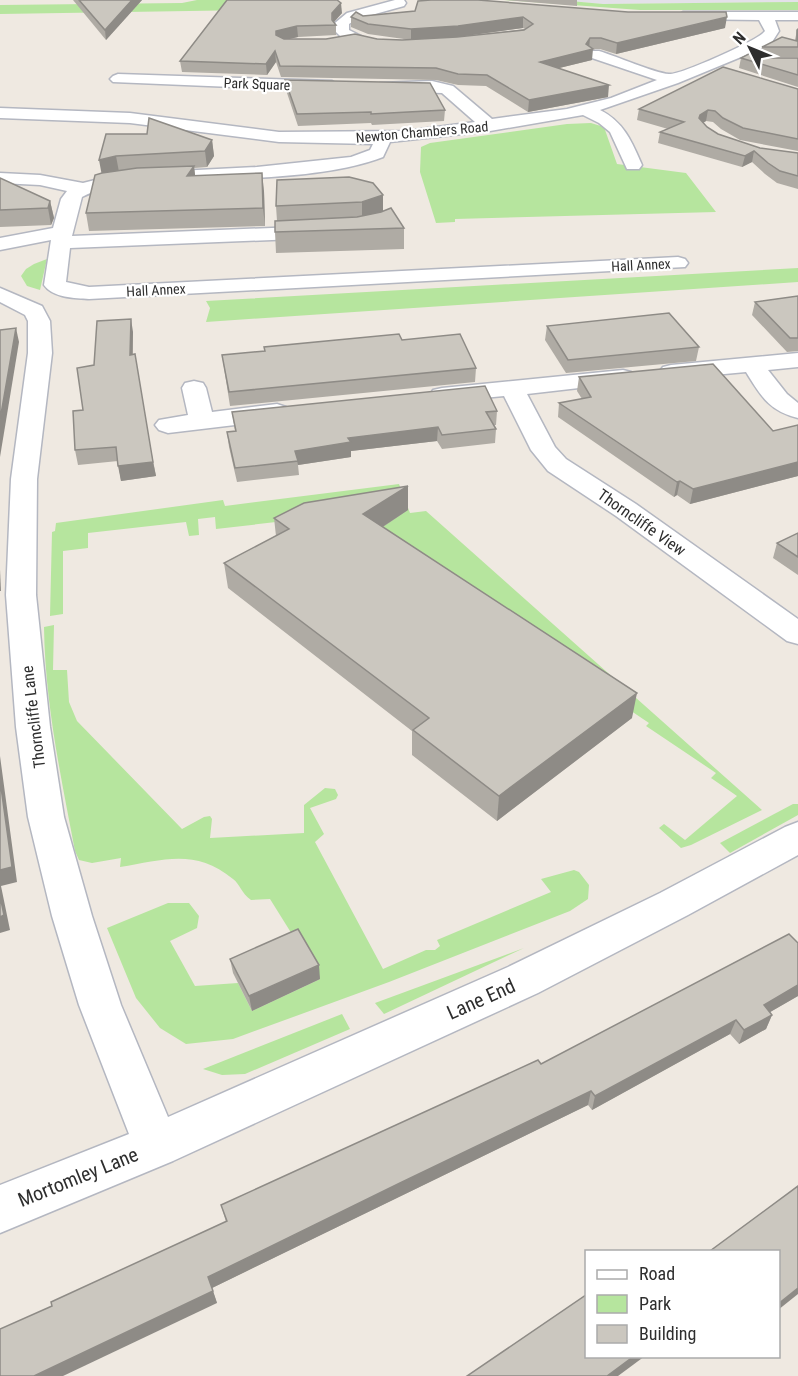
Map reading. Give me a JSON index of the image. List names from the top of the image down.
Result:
{
  "streets": {
    "street": [
      "Park Square",
      "Newton Chambers Road",
      "Hall Annex",
      "Thorncliffe View",
      "Thorncliffe Lane",
      "Lane End",
      "Mortomley Lane"
    ]
  },
  "crossings": [
    ["Park Square", "Newton Chambers Road"],
    ["Thorncliffe Lane", "Lane End"],
    ["Thorncliffe Lane", "Mortomley Lane"],
    ["Lane End", "Mortomley Lane"]
  ],
  "legend": ["Road", "Park", "Building"],
  "north": "top left"
}
